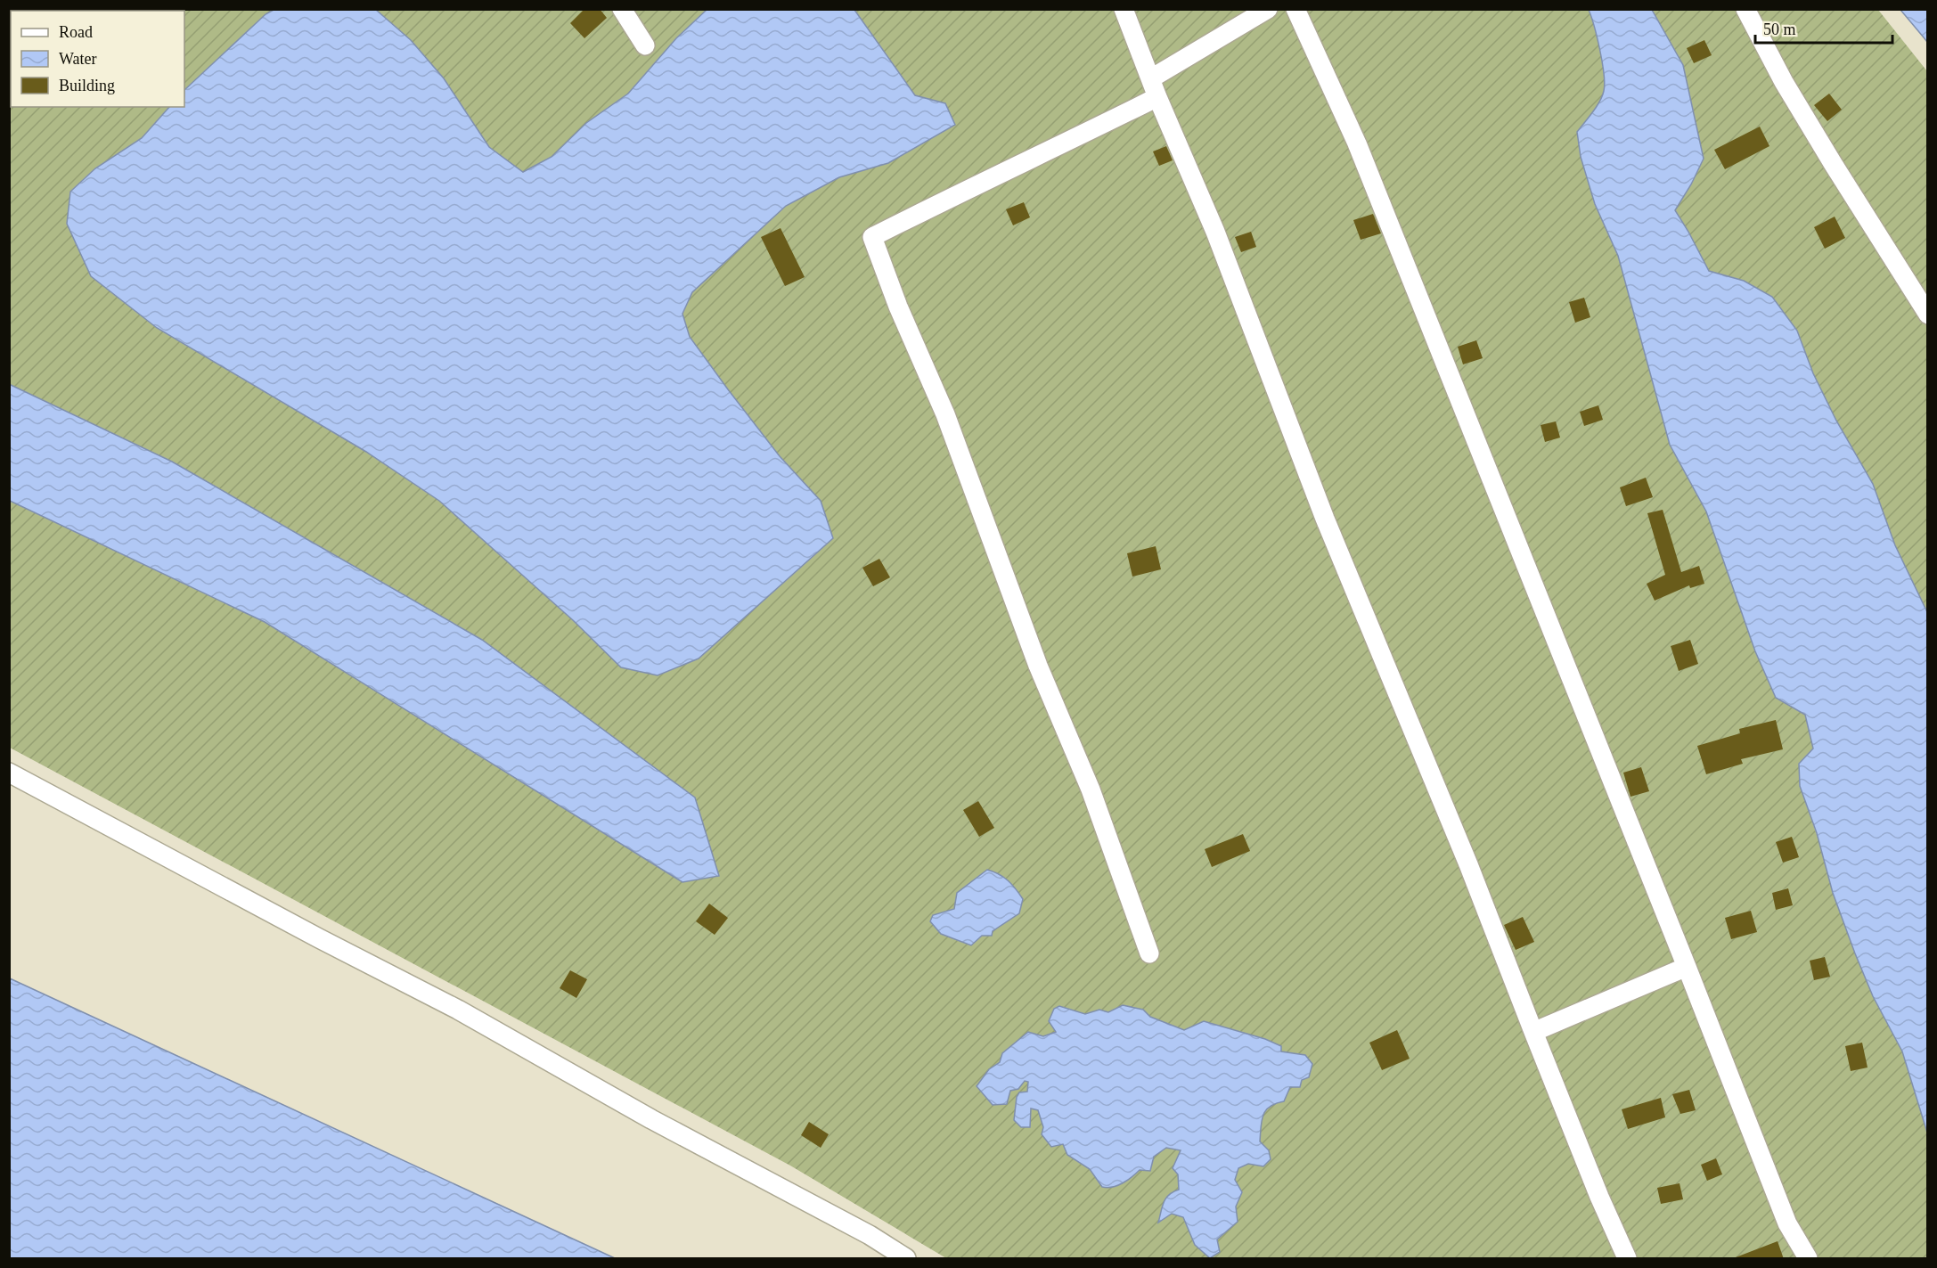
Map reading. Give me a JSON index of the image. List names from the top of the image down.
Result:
{
  "legend": ["Road", "Water", "Building"],
  "scale_bar": "50 m"
}
